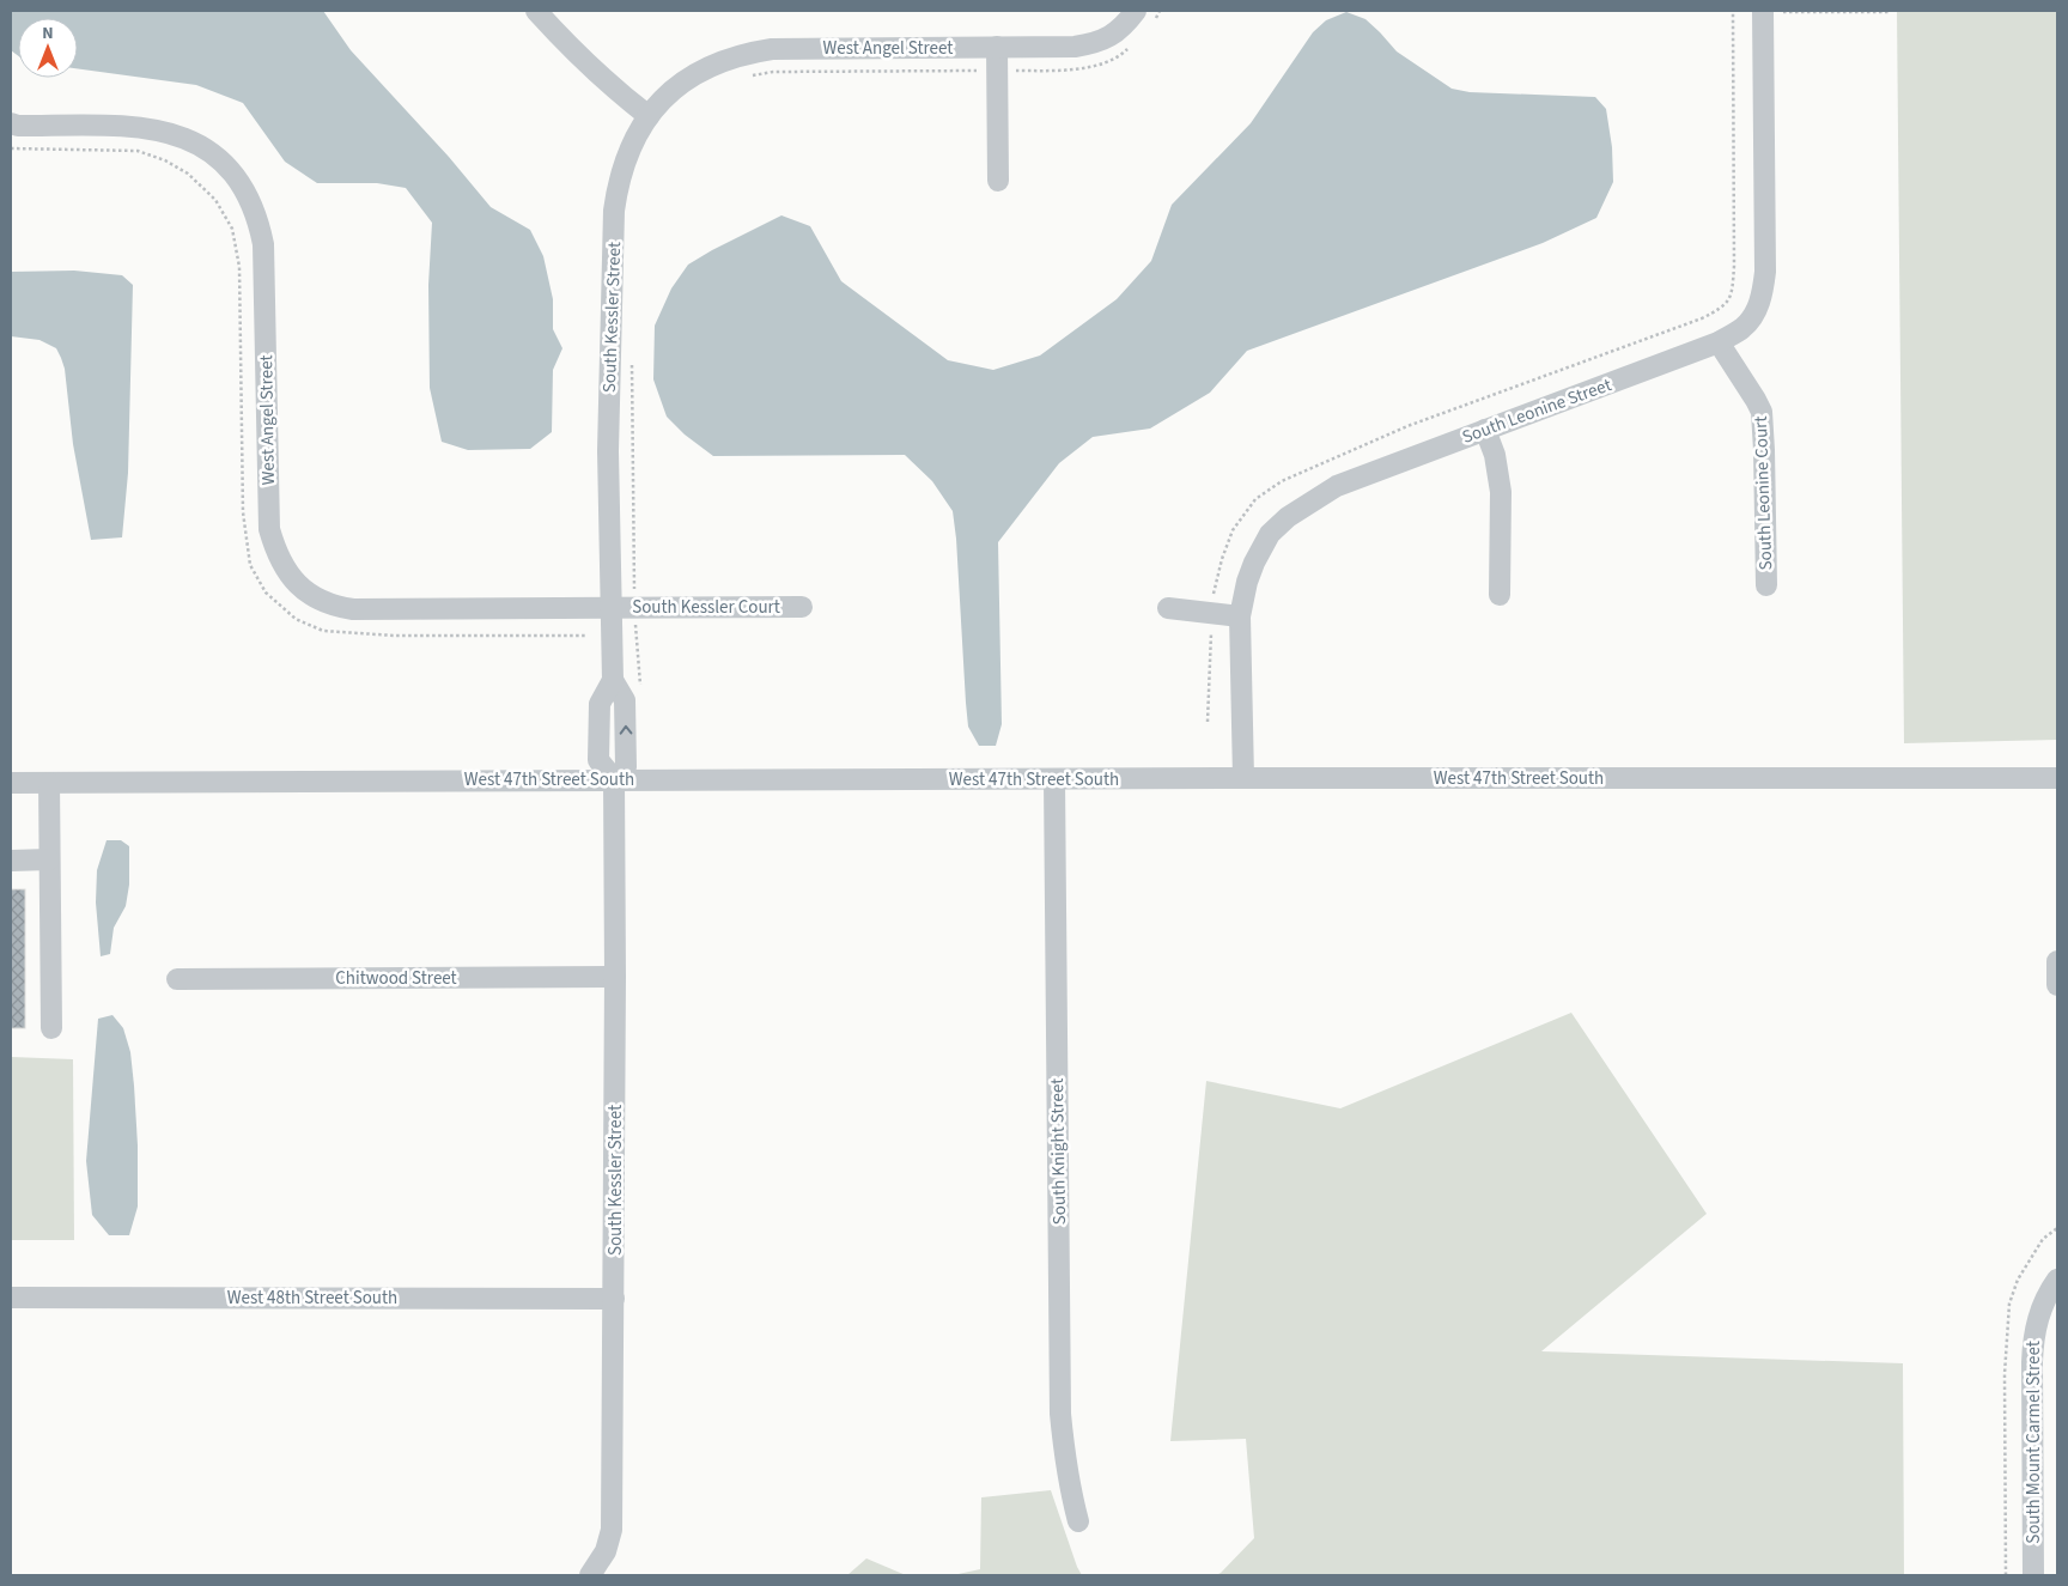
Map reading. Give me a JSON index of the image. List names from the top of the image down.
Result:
{
  "streets": {
    "street": [
      "West Angel Street",
      "South Kessler Street",
      "South Leonine Street",
      "South Leonine Court",
      "South Kessler Court",
      "West 47th Street South",
      "Chitwood Street",
      "South Knight Street",
      "West 48th Street South",
      "South Mount Carmel Street"
    ]
  },
  "crossings": [
    ["West Angel Street", "South Kessler Street"],
    ["West Angel Street", "South Kessler Court"],
    ["South Kessler Street", "South Kessler Court"],
    ["South Kessler Street", "West 47th Street South"],
    ["South Kessler Street", "Chitwood Street"],
    ["South Kessler Street", "West 48th Street South"],
    ["South Leonine Street", "South Leonine Court"],
    ["South Leonine Street", "West 47th Street South"],
    ["West 47th Street South", "South Knight Street"]
  ],
  "north": "top"
}
